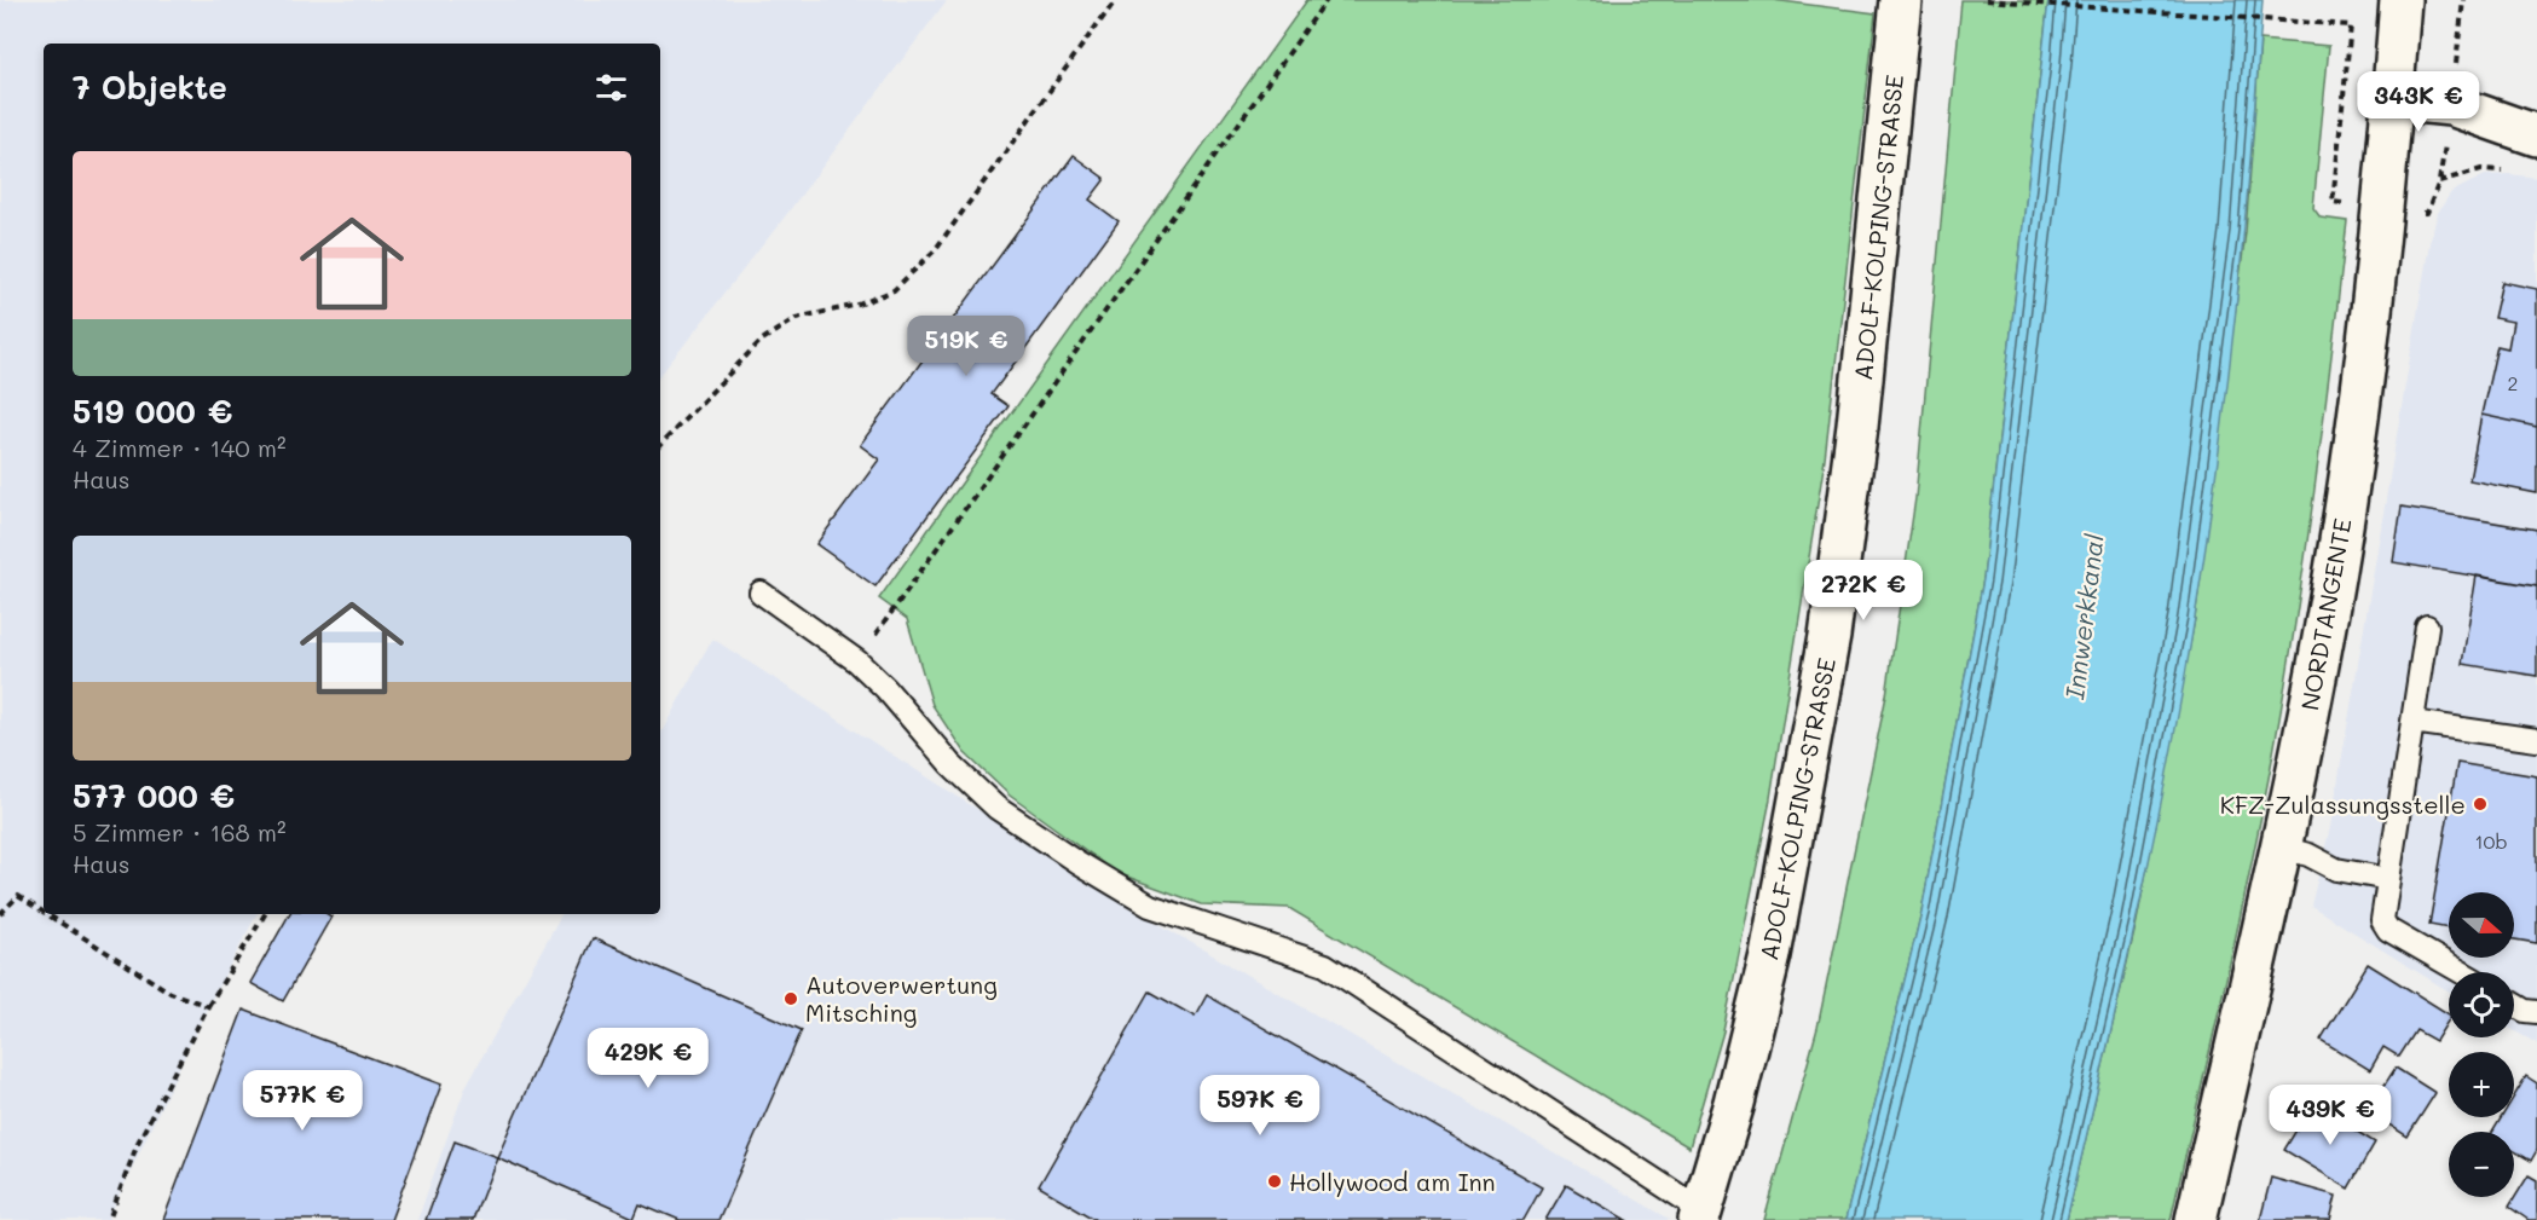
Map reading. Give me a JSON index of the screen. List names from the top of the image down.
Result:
{
  "streets": {
    "street": ["ADOLF-KOLPING-STRASSE", "NORDTANGENTE"]
  },
  "water": ["Innwerkkanal"],
  "places": ["KFZ-Zulassungsstelle", "Autoverwertung Mitsching", "Hollywood am Inn"],
  "house_numbers": ["2", "10b"],
  "north": "right",
  "page": {
    "heading": "7 Objekte",
    "price": [
      "343K €",
      "519K €",
      "272K €",
      "429K €",
      "577K €",
      "597K €",
      "439K €"
    ],
    "list": [
      {
        "name": "519 000 €",
        "note": "4 Zimmer · 140 m² · Haus"
      },
      {
        "name": "577 000 €",
        "note": "5 Zimmer · 168 m² · Haus"
      }
    ],
    "map_buttons": ["+", "−"]
  }
}
